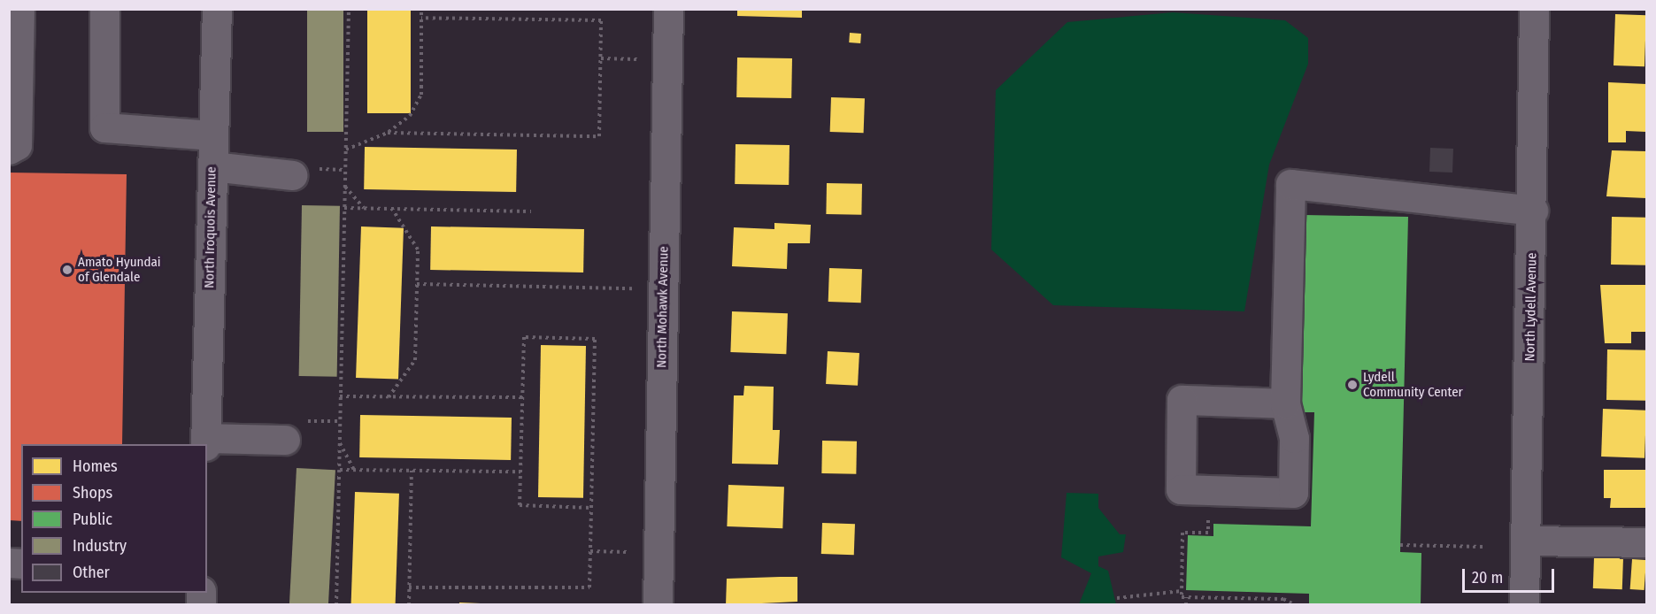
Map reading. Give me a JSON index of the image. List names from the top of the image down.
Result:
{
  "streets": {
    "street": ["North Iroquois Avenue", "North Mohawk Avenue", "North Lydell Avenue"]
  },
  "places": ["Amato Hyundai of Glendale", "Lydell Community Center"],
  "legend": [
    "Homes",
    "Shops",
    "Public",
    "Industry",
    "Other"
  ],
  "scale_bar": "20 m"
}
